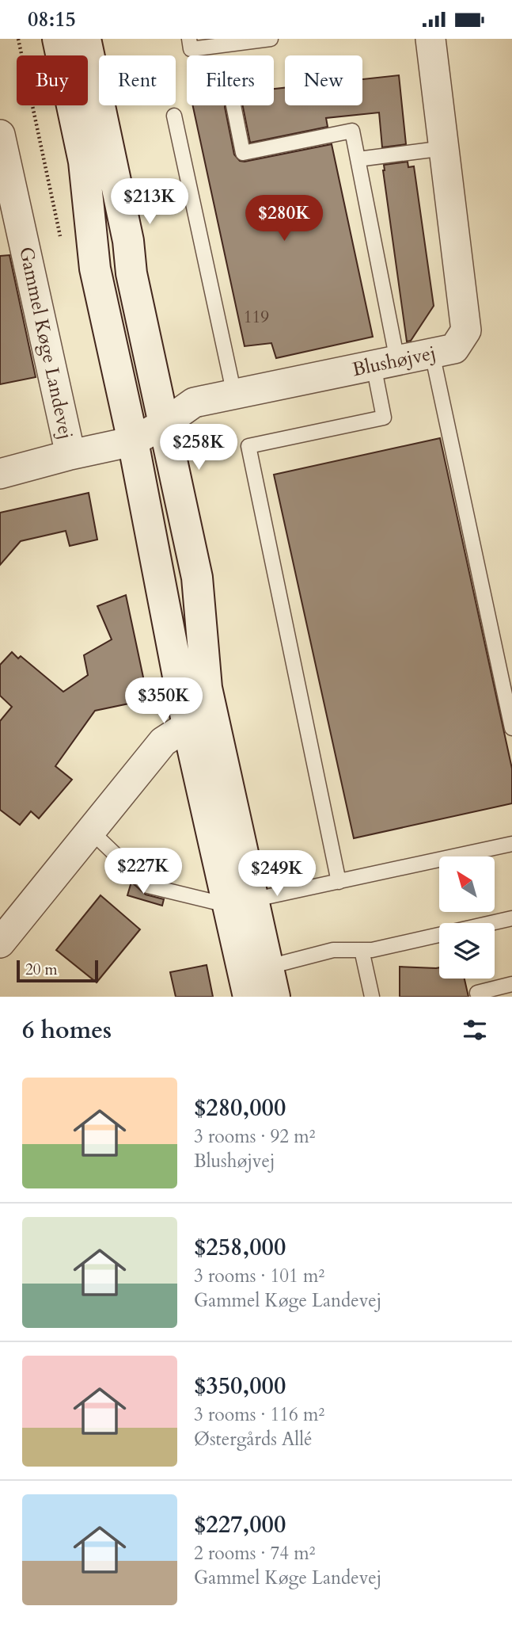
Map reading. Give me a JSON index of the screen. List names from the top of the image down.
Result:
{
  "streets": {
    "street": ["Gammel Køge Landevej", "Blushøjvej"]
  },
  "crossings": [
    ["Gammel Køge Landevej", "Blushøjvej"]
  ],
  "house_numbers": ["119"],
  "scale_bar": "20 m",
  "north": "top left",
  "page": {
    "status": "08:15",
    "chip": [
      "Buy",
      "Rent",
      "Filters",
      "New"
    ],
    "price": [
      "$213K",
      "$280K",
      "$258K",
      "$350K",
      "$227K",
      "$249K"
    ],
    "scale": "20 m",
    "heading": "6 homes",
    "list": [
      {
        "name": "$280,000",
        "note": "3 rooms · 92 m² · Blushøjvej"
      },
      {
        "name": "$258,000",
        "note": "3 rooms · 101 m² · Gammel Køge Landevej"
      },
      {
        "name": "$350,000",
        "note": "3 rooms · 116 m² · Østergårds Allé"
      },
      {
        "name": "$227,000",
        "note": "2 rooms · 74 m² · Gammel Køge Landevej"
      }
    ]
  }
}
